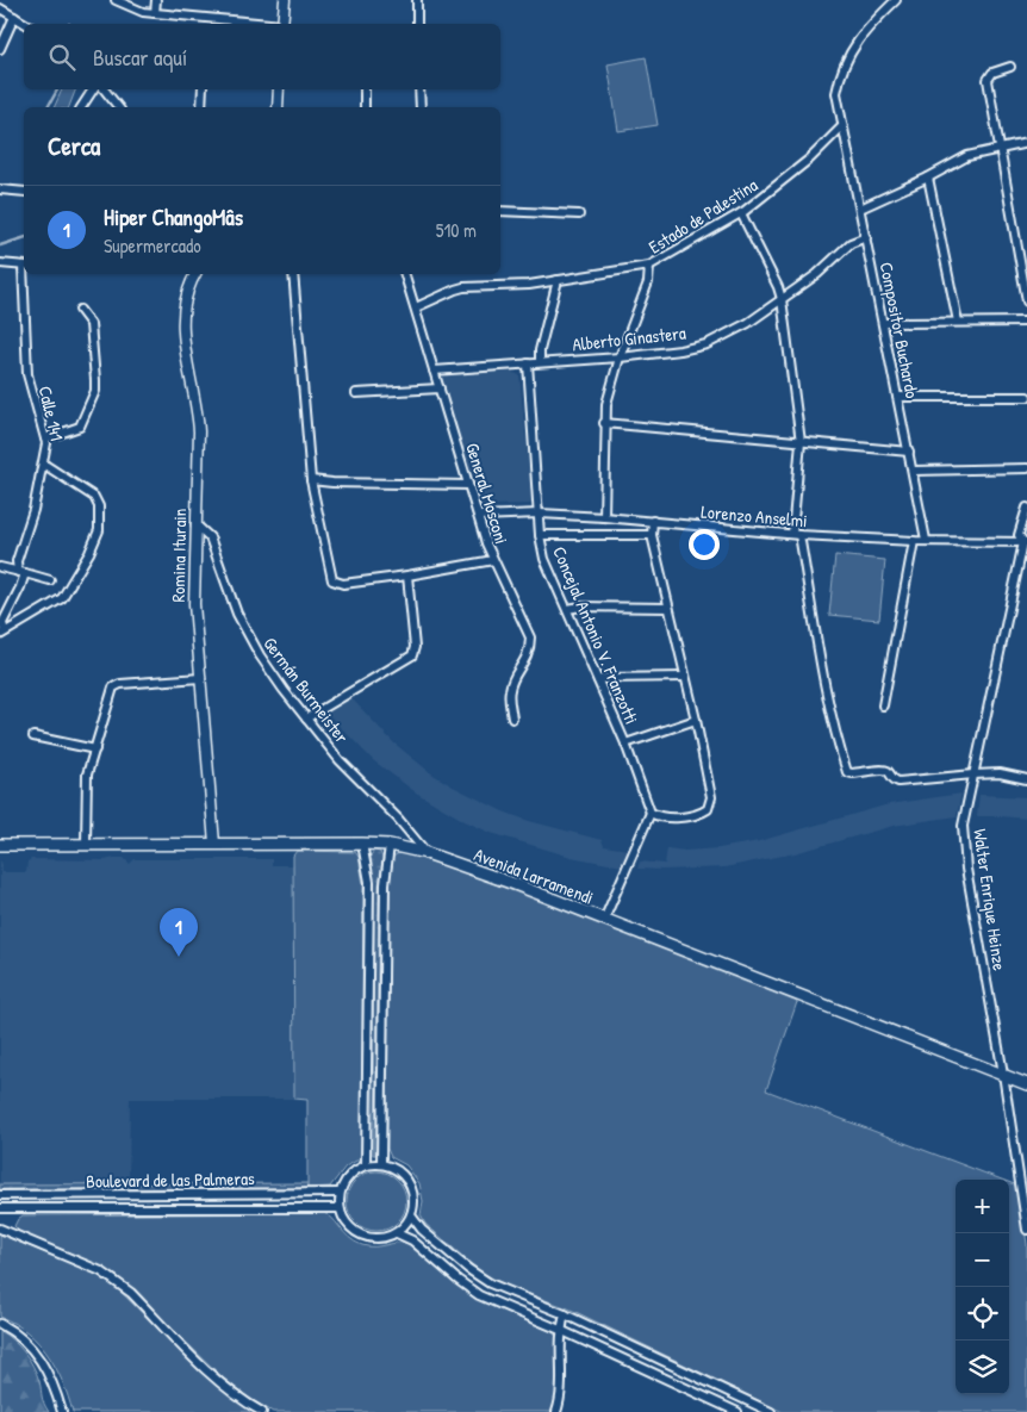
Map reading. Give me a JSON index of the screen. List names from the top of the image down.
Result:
{
  "streets": {
    "main road": ["Avenida Larramendi"],
    "street": [
      "Estado de Palestina",
      "Compositor Buchardo",
      "Alberto Ginastera",
      "Calle 141",
      "General Mosconi",
      "Lorenzo Anselmi",
      "Romina Iturain",
      "Concejal Antonio V. Franzotti",
      "Germán Burmeister",
      "Walter Enrique Heinze",
      "Boulevard de las Palmeras"
    ]
  },
  "crossings": [
    ["Estado de Palestina", "Compositor Buchardo"],
    ["Estado de Palestina", "General Mosconi"],
    ["Compositor Buchardo", "Alberto Ginastera"],
    ["Compositor Buchardo", "Lorenzo Anselmi"],
    ["Alberto Ginastera", "General Mosconi"],
    ["Alberto Ginastera", "Concejal Antonio V. Franzotti"],
    ["General Mosconi", "Lorenzo Anselmi"],
    ["Lorenzo Anselmi", "Concejal Antonio V. Franzotti"],
    ["Lorenzo Anselmi", "Walter Enrique Heinze"],
    ["Romina Iturain", "Germán Burmeister"],
    ["Romina Iturain", "Avenida Larramendi"],
    ["Germán Burmeister", "Avenida Larramendi"],
    ["Avenida Larramendi", "Walter Enrique Heinze"]
  ],
  "page": {
    "search": "Buscar aquí",
    "heading": "Cerca",
    "list": [
      {
        "mark": "1",
        "name": "Hiper ChangoMâs",
        "note": "Supermercado",
        "value": "510 m"
      }
    ],
    "pins": "1",
    "map_buttons": ["+", "−"]
  }
}
